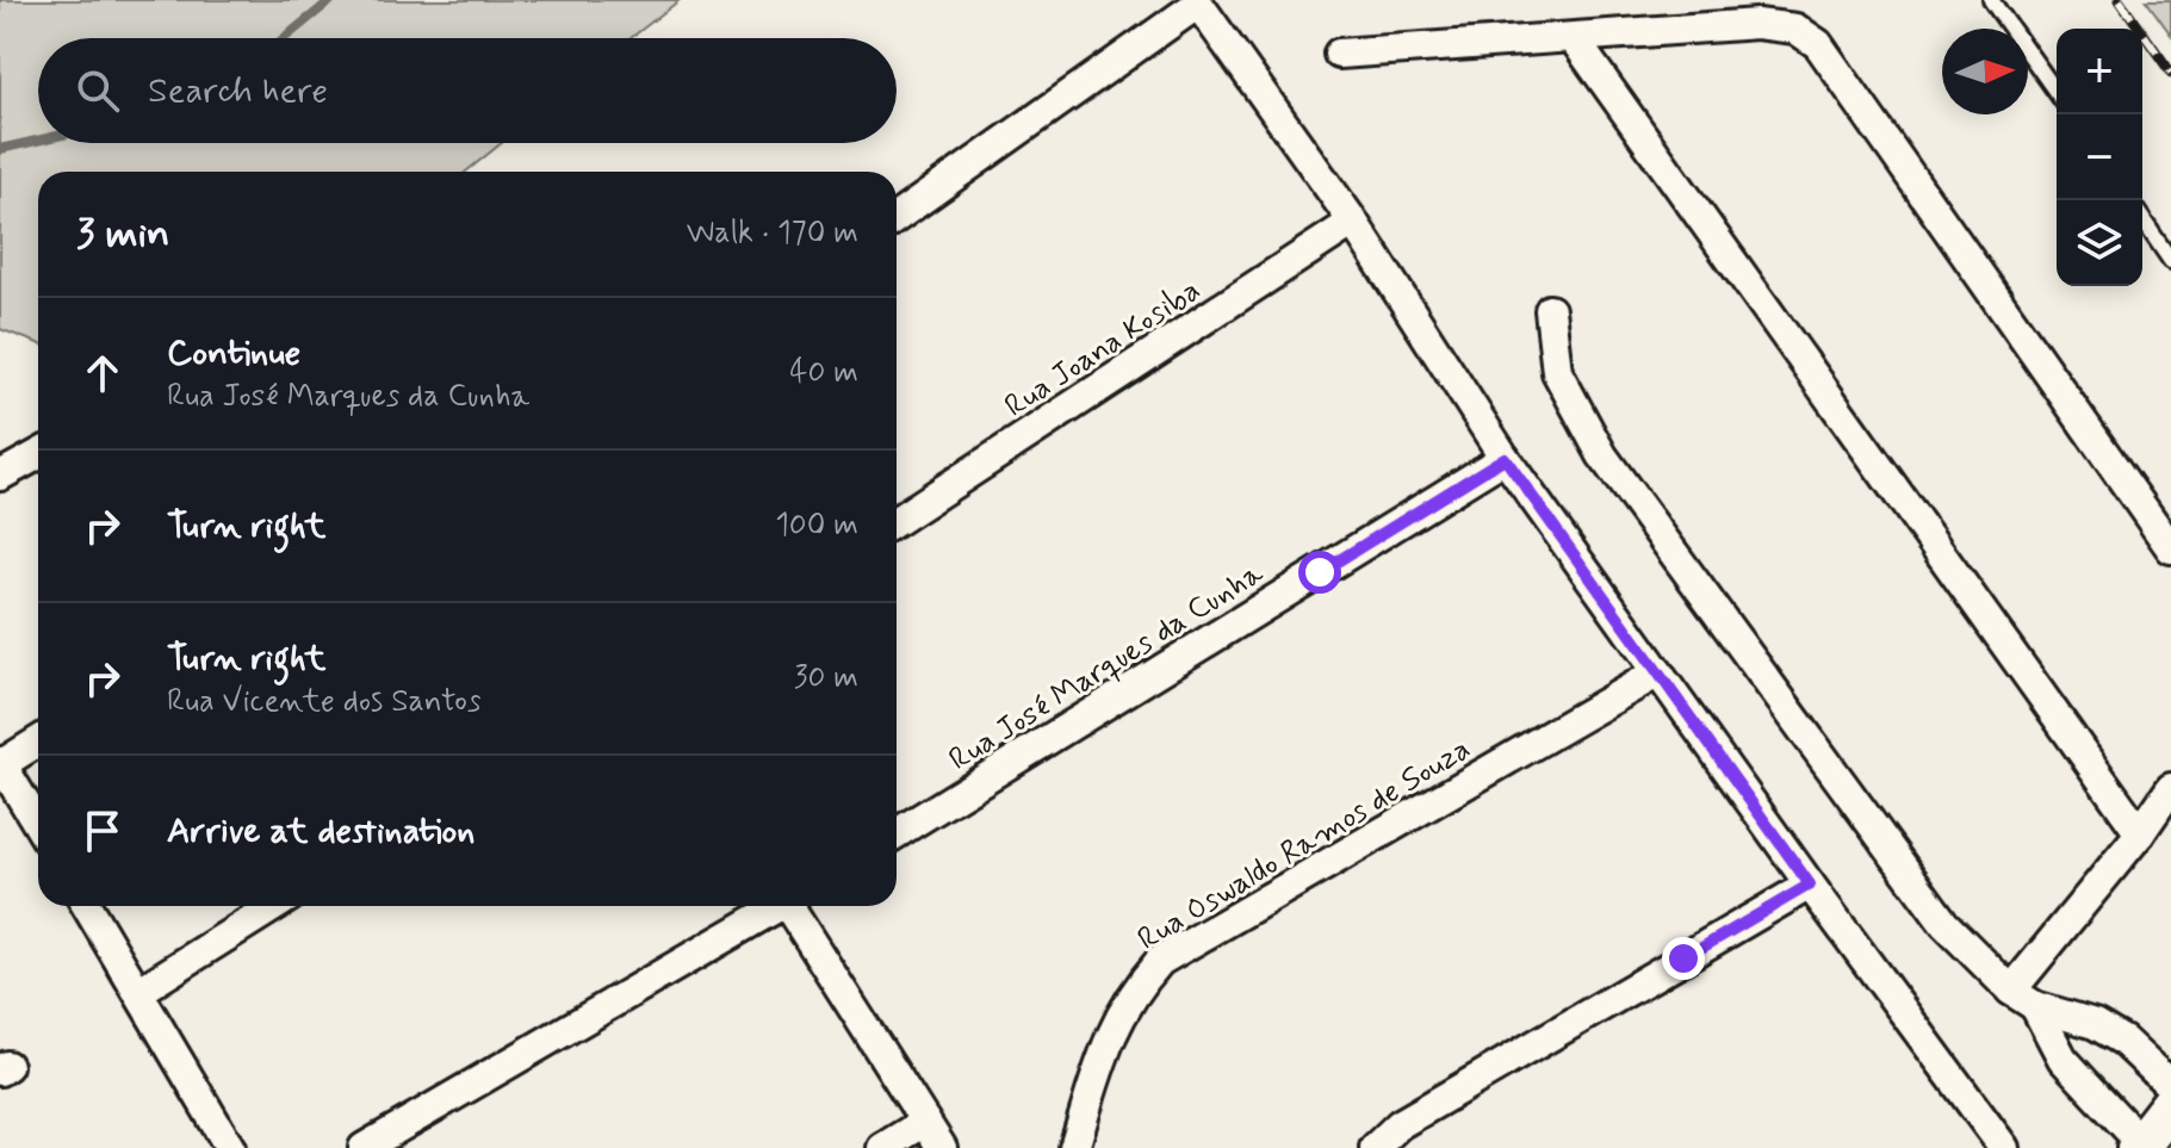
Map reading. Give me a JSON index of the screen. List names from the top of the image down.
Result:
{
  "streets": {
    "street": ["Rua Joana Kosiba", "Rua José Marques da Cunha", "Rua Oswaldo Ramos de Souza"]
  },
  "north": "right",
  "page": {
    "map_buttons": ["+", "−"],
    "search": "Search here",
    "heading": ["3 min", "Walk · 170 m"],
    "list": [
      ["Continue", "Rua José Marques da Cunha", "40 m"],
      ["Turn right", "100 m"],
      ["Turn right", "Rua Vicente dos Santos", "30 m"],
      "Arrive at destination"
    ]
  }
}
